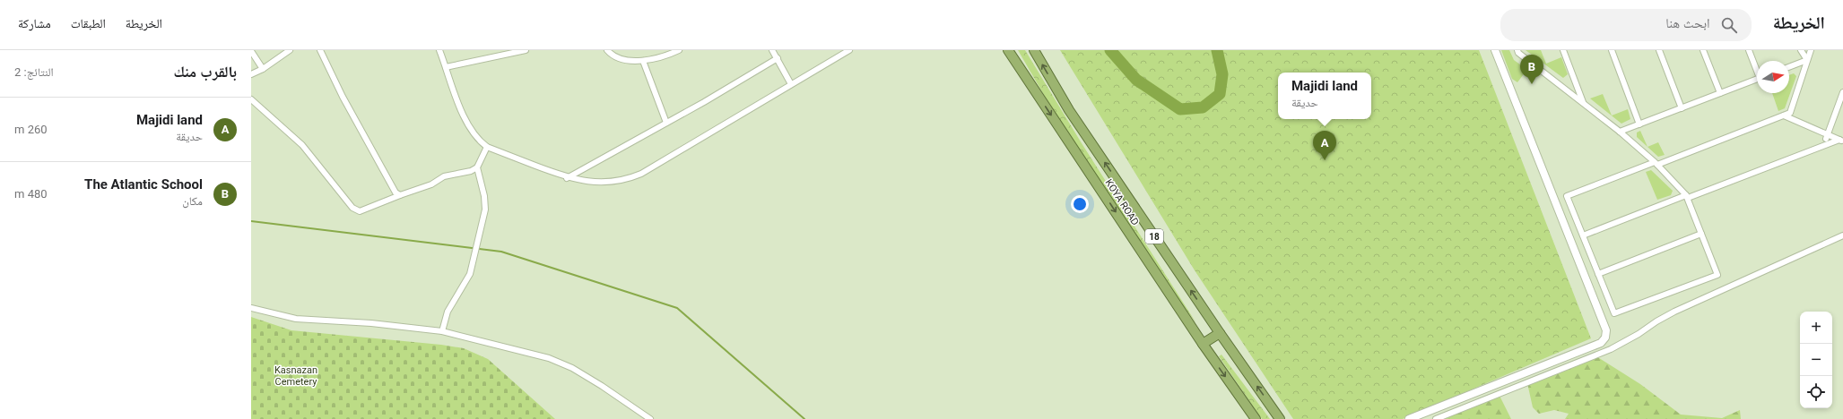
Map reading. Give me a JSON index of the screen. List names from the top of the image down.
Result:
{
  "streets": {
    "highway": ["KOYA ROAD", "18"]
  },
  "parks": ["Kasnazan Cemetery"],
  "north": "right",
  "page": {
    "header": "الخريطة",
    "search": "ابحث هنا",
    "nav": ["الخريطة", "الطبقات", "مشاركة"],
    "heading": ["بالقرب منك", "النتائج: 2"],
    "pins": ["B", "A"],
    "popup": ["Majidi land", "حديقة"],
    "list": [
      {
        "mark": "A",
        "name": "Majidi land",
        "note": "حديقة",
        "value": "260 m"
      },
      {
        "mark": "B",
        "name": "The Atlantic School",
        "note": "مكان",
        "value": "480 m"
      }
    ],
    "map_buttons": ["+", "−"]
  }
}
